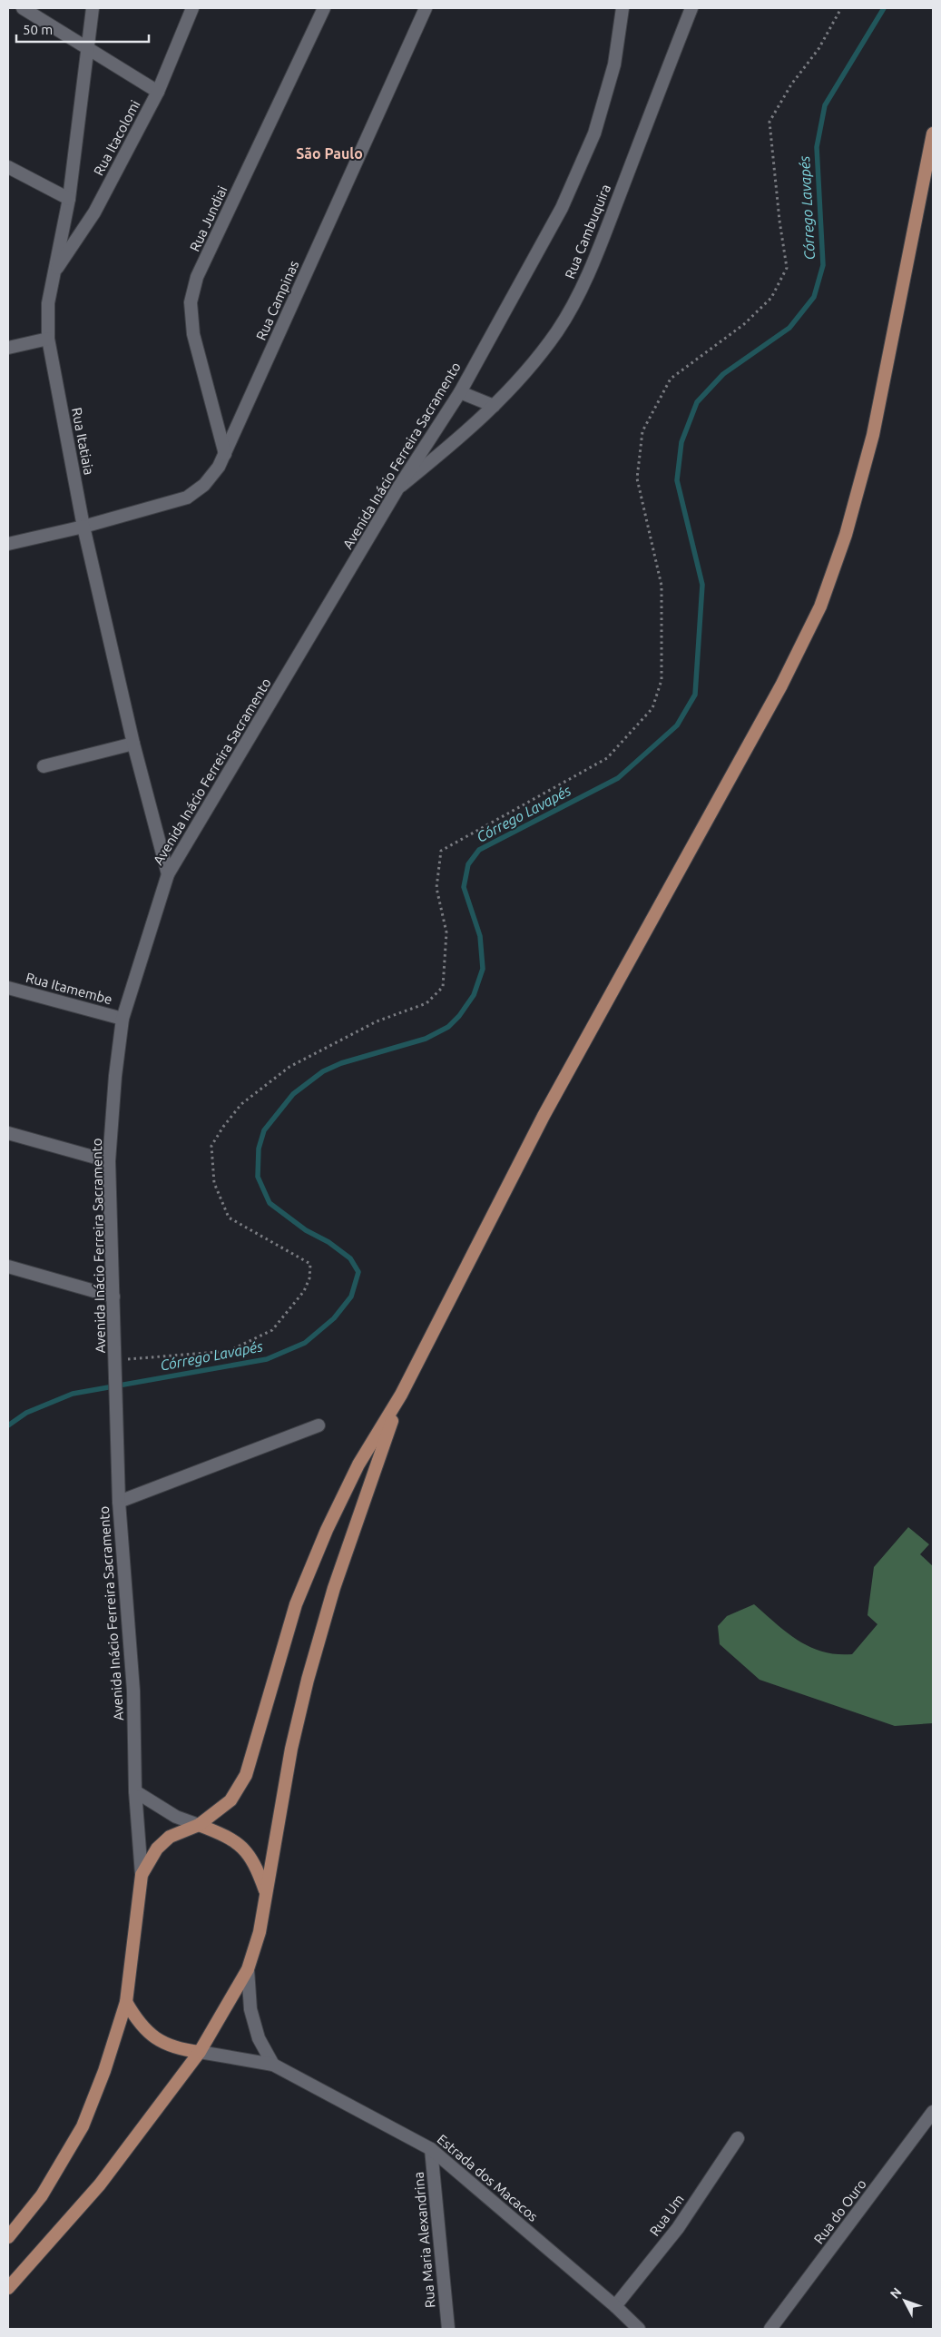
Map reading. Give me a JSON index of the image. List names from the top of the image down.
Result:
{
  "streets": {
    "street": [
      "Rua Itacolomi",
      "Rua Jundiai",
      "Rua Cambuquira",
      "Rua Campinas",
      "Rua Itatiaia",
      "Avenida Inácio Ferreira Sacramento",
      "Rua Itamembe",
      "Estrada dos Macacos",
      "Rua do Ouro",
      "Rua Um",
      "Rua Maria Alexandrina"
    ]
  },
  "crossings": [
    ["Rua Itacolomi", "Rua Itatiaia"],
    ["Rua Jundiai", "Rua Campinas"],
    ["Rua Cambuquira", "Avenida Inácio Ferreira Sacramento"],
    ["Rua Campinas", "Rua Itatiaia"],
    ["Rua Itatiaia", "Avenida Inácio Ferreira Sacramento"],
    ["Avenida Inácio Ferreira Sacramento", "Rua Itamembe"],
    ["Estrada dos Macacos", "Rua Um"],
    ["Estrada dos Macacos", "Rua Maria Alexandrina"]
  ],
  "districts": ["São Paulo"],
  "water": ["Córrego Lavapés"],
  "scale_bar": "50 m",
  "north": "top left"
}
